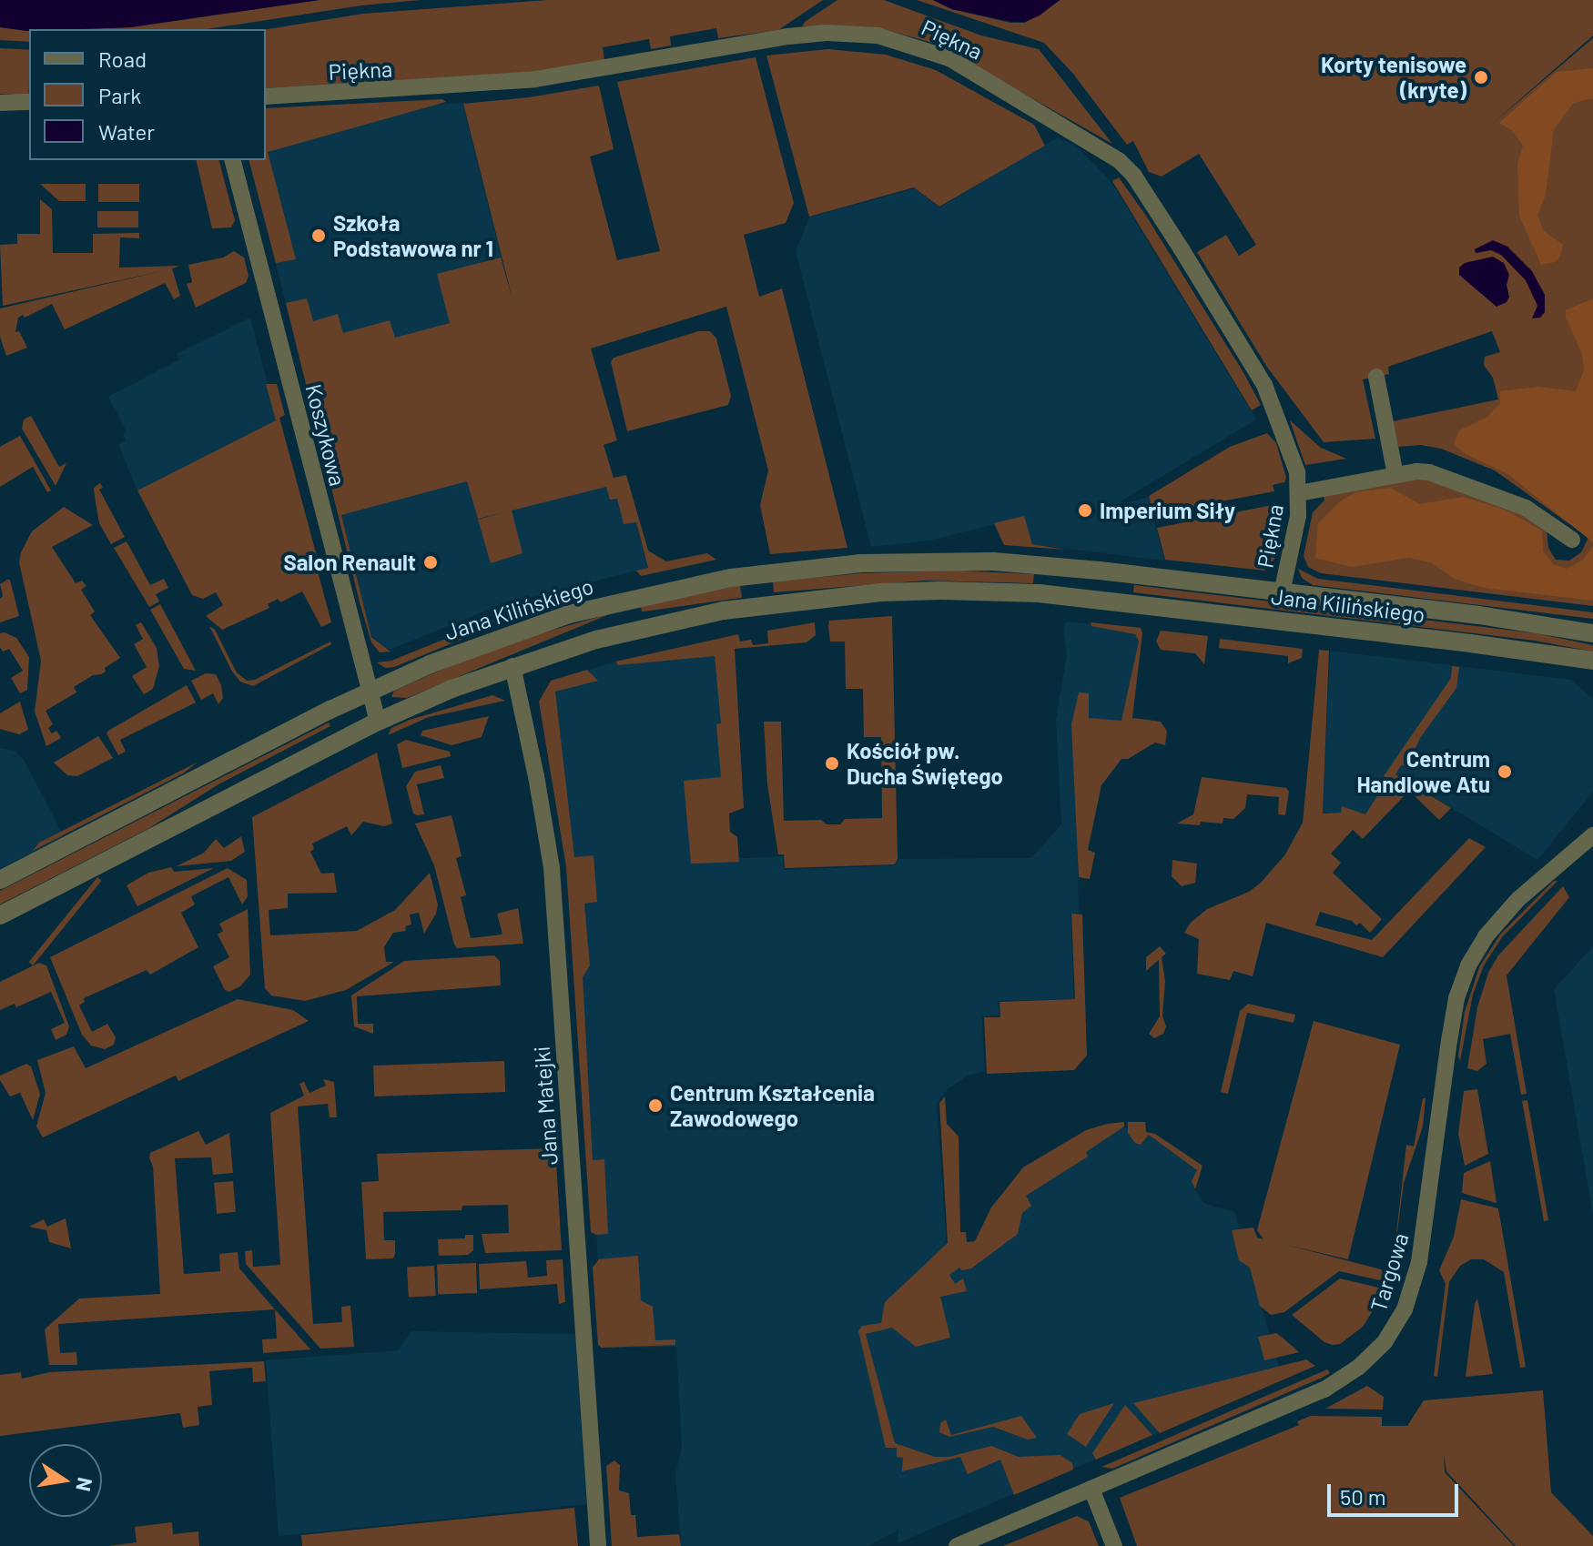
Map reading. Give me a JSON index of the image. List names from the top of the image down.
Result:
{
  "streets": {
    "street": [
      "Piękna",
      "Koszykowa",
      "Jana Kilińskiego",
      "Jana Matejki",
      "Targowa"
    ]
  },
  "crossings": [
    ["Piękna", "Jana Kilińskiego"],
    ["Koszykowa", "Jana Kilińskiego"],
    ["Jana Kilińskiego", "Jana Matejki"]
  ],
  "places": [
    "Korty tenisowe (kryte)",
    "Szkoła Podstawowa nr 1",
    "Imperium Siły",
    "Salon Renault",
    "Kościół pw. Ducha Świętego",
    "Centrum Handlowe Atu",
    "Centrum Kształcenia Zawodowego"
  ],
  "legend": ["Road", "Park", "Water"],
  "scale_bar": "50 m",
  "north": "right"
}
